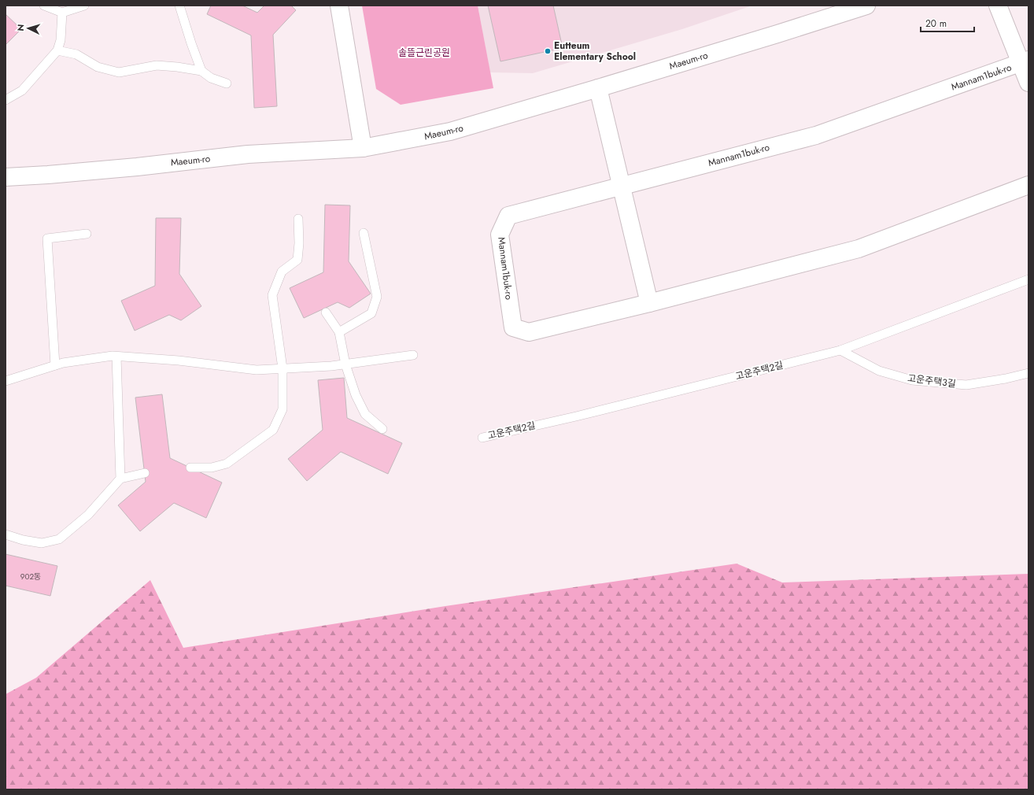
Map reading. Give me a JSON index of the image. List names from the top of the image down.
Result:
{
  "streets": {
    "street": ["Maeum-ro", "Mannam1buk-ro"],
    "lane": ["고운주택2길", "고운주택3길"]
  },
  "crossings": [
    ["고운주택2길", "고운주택3길"]
  ],
  "parks": ["솔뜰근린공원"],
  "places": ["Eutteum Elementary School"],
  "house_numbers": ["902동"],
  "scale_bar": "20 m",
  "north": "left"
}
